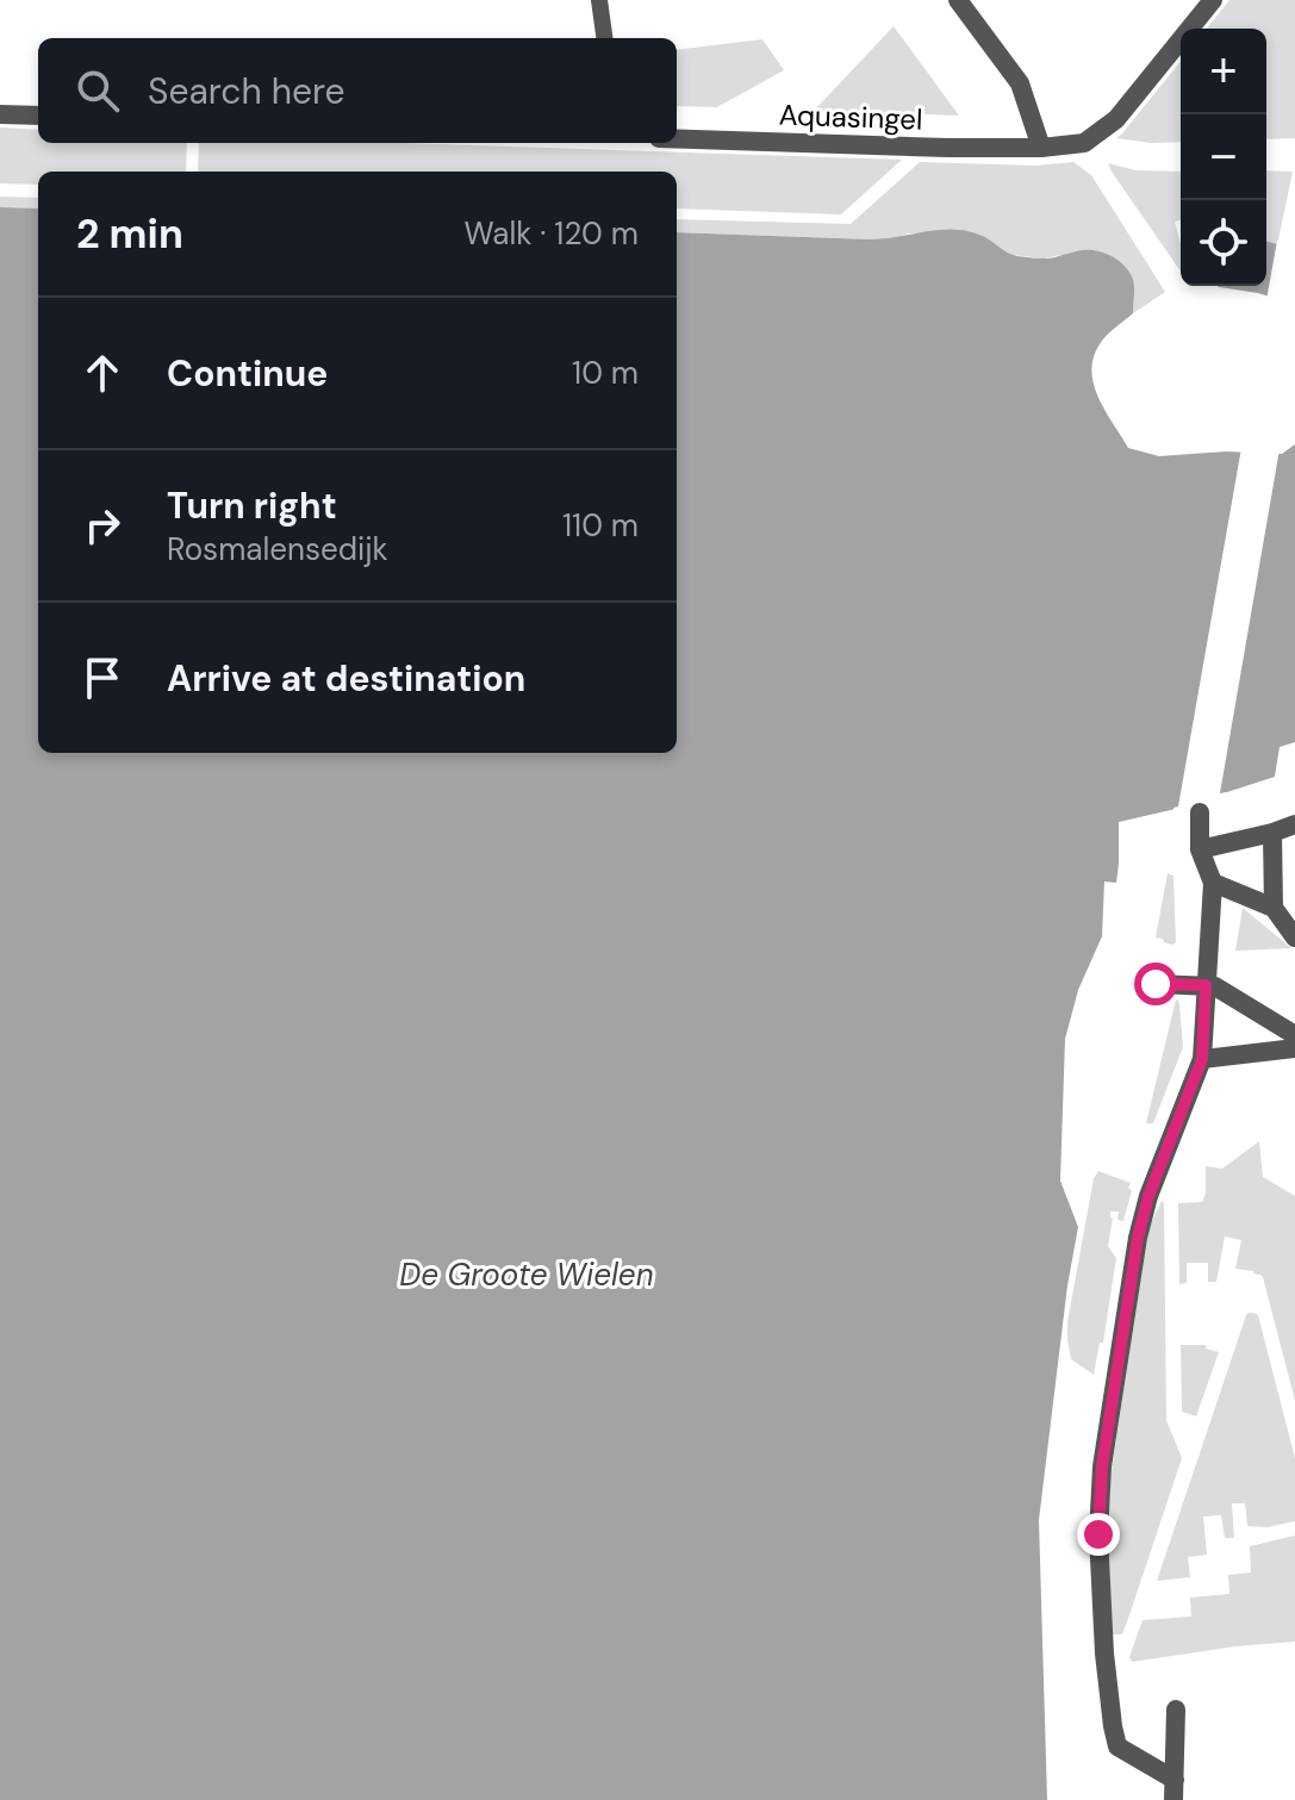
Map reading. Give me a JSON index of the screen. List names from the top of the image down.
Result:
{
  "streets": {
    "street": ["Aquasingel"]
  },
  "water": ["De Groote Wielen"],
  "page": {
    "map_buttons": ["+", "−"],
    "search": "Search here",
    "heading": ["2 min", "Walk · 120 m"],
    "list": [
      ["Continue", "10 m"],
      ["Turn right", "Rosmalensedijk", "110 m"],
      "Arrive at destination"
    ]
  }
}
